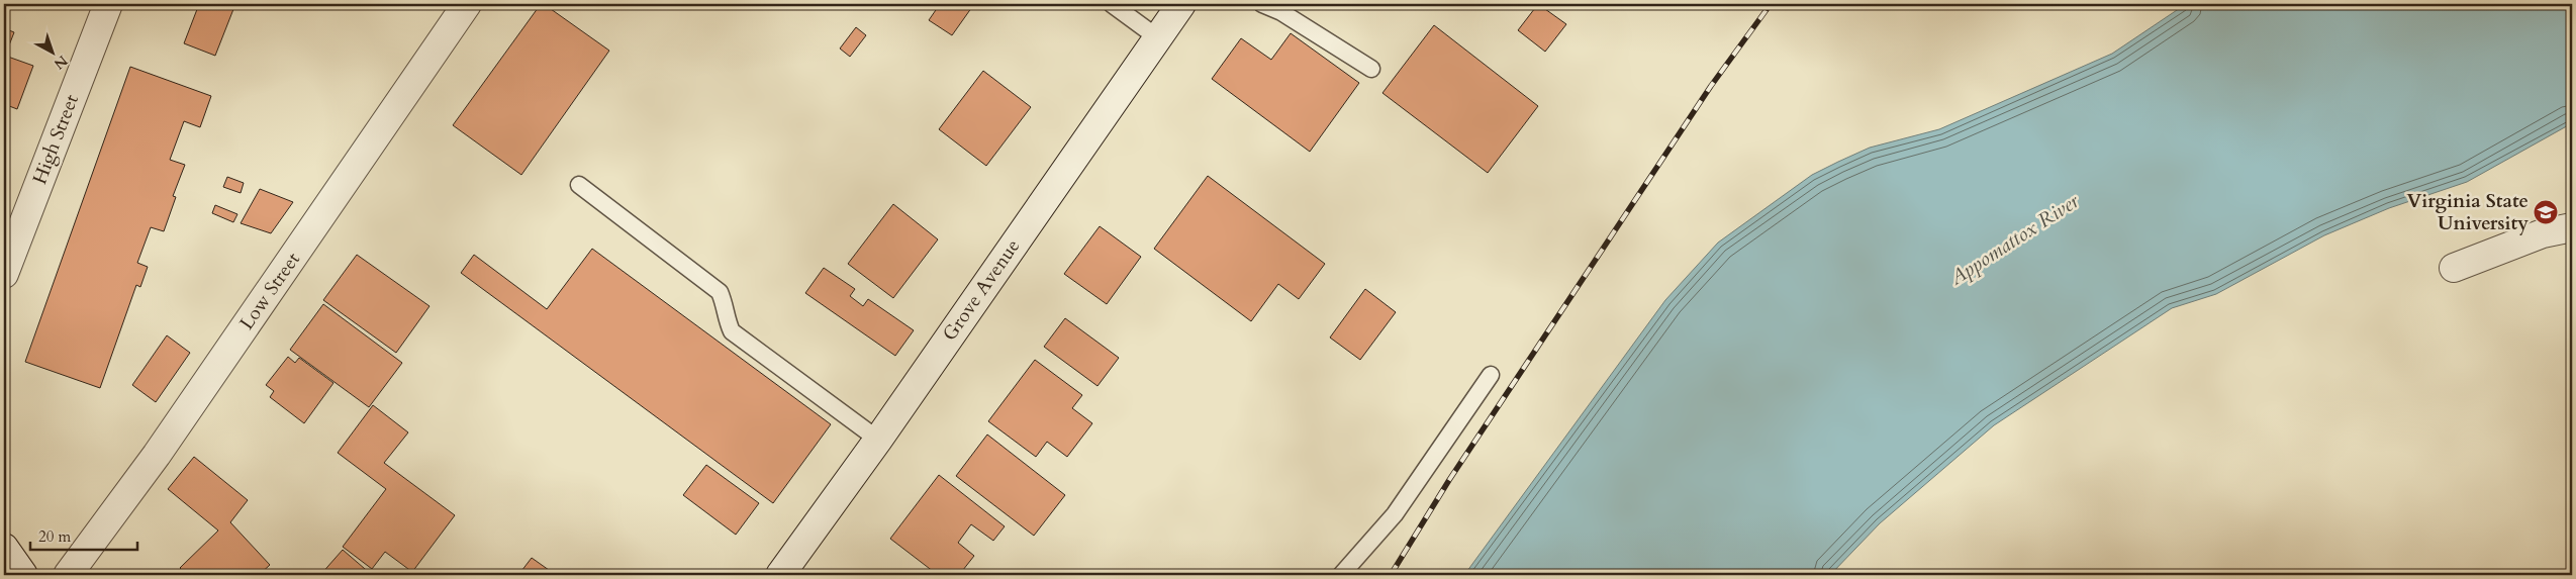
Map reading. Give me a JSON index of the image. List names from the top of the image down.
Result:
{
  "streets": {
    "street": ["High Street", "Grove Avenue", "Low Street"]
  },
  "water": ["Appomattox River"],
  "places": {
    "school or university": ["Virginia State University"]
  },
  "scale_bar": "20 m",
  "north": "bottom right"
}
